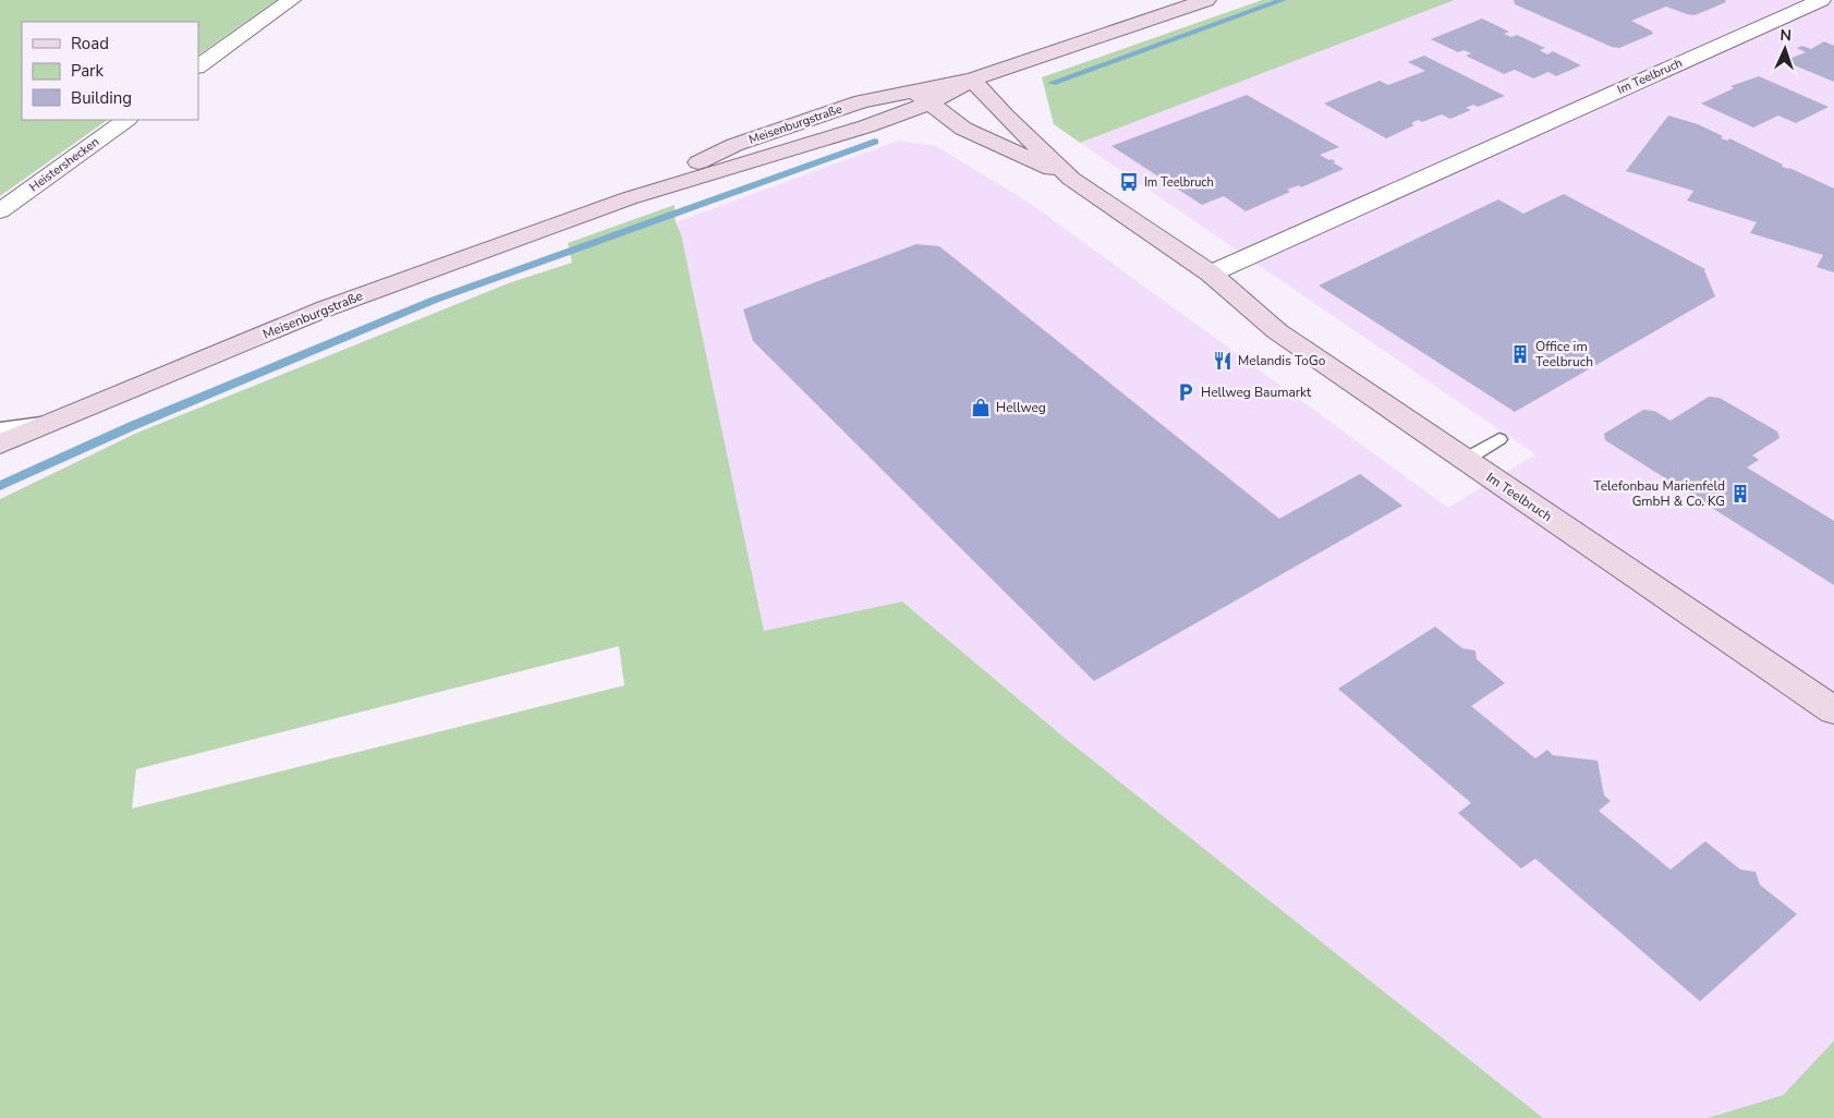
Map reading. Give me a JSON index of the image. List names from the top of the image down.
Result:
{
  "streets": {
    "main road": ["Im Teelbruch", "Meisenburgstraße"],
    "street": ["Heistershecken"]
  },
  "crossings": [
    ["Im Teelbruch", "Meisenburgstraße"]
  ],
  "places": {
    "bus stop": ["Im Teelbruch"],
    "building": ["Office im Teelbruch", "Telefonbau Marienfeld GmbH & Co. KG"],
    "restaurant": ["Melandis ToGo"],
    "parking": ["Hellweg Baumarkt"],
    "shop": ["Hellweg"]
  },
  "legend": ["Road", "Park", "Building"],
  "north": "top"
}
